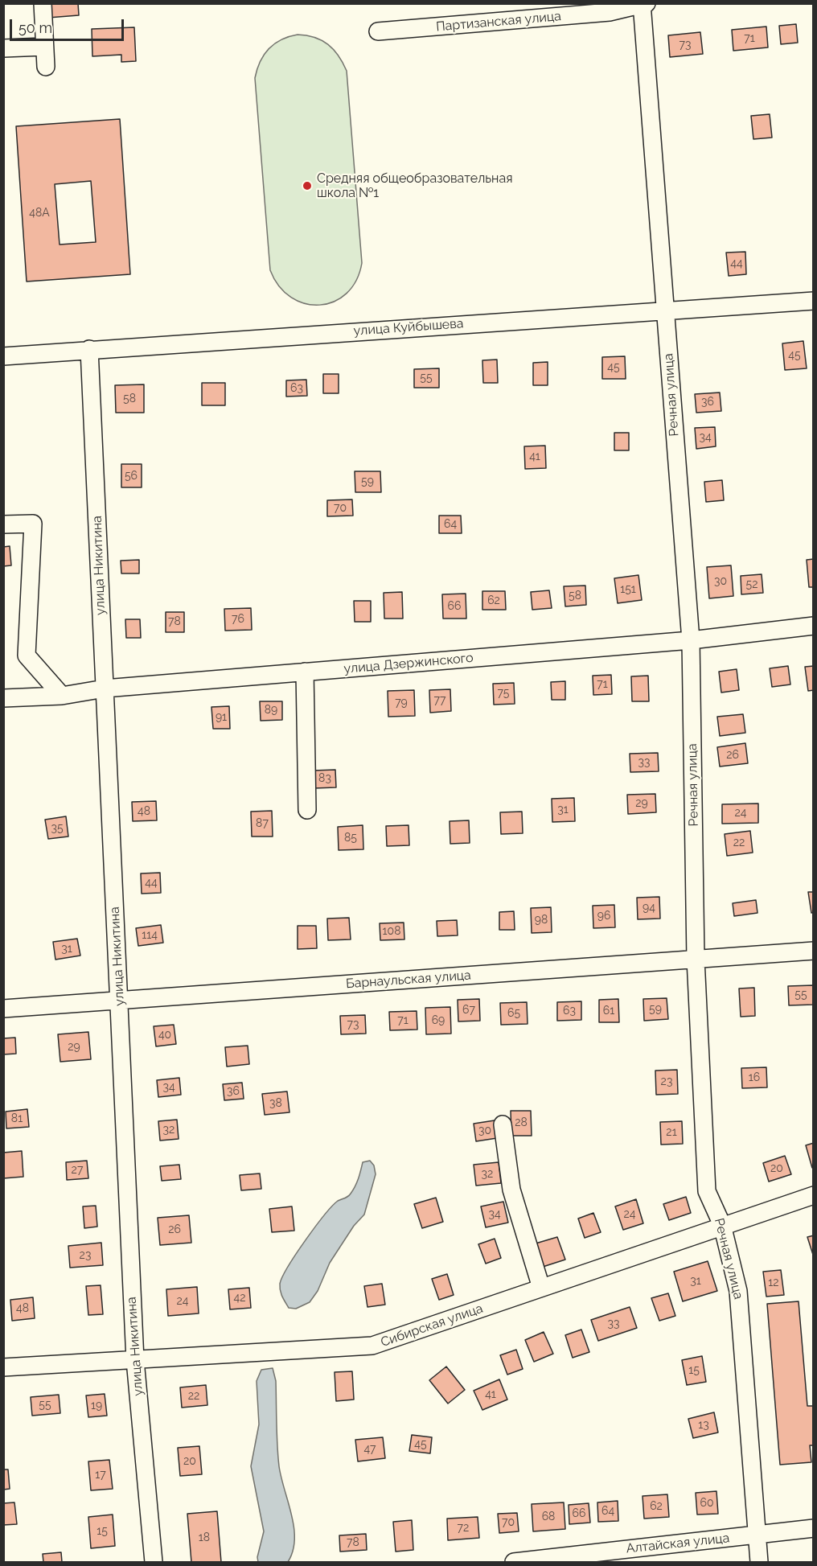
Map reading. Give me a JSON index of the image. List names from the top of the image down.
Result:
{
  "streets": {
    "street": [
      "Партизанская улица",
      "улица Куйбышева",
      "Речная улица",
      "улица Никитина",
      "улица Дзержинского",
      "Барнаульская улица",
      "Сибирская улица",
      "Алтайская улица"
    ]
  },
  "crossings": [
    ["Партизанская улица", "Речная улица"],
    ["улица Куйбышева", "Речная улица"],
    ["улица Куйбышева", "улица Никитина"],
    ["Речная улица", "улица Дзержинского"],
    ["Речная улица", "Барнаульская улица"],
    ["Речная улица", "Сибирская улица"],
    ["Речная улица", "Алтайская улица"],
    ["улица Никитина", "улица Дзержинского"],
    ["улица Никитина", "Барнаульская улица"],
    ["улица Никитина", "Сибирская улица"]
  ],
  "places": ["Средняя общеобразовательная школа №1"],
  "house_numbers": [
    "71",
    "73",
    "48А",
    "44",
    "45",
    "45",
    "55",
    "63",
    "58",
    "36",
    "34",
    "41",
    "56",
    "59",
    "70",
    "64",
    "30",
    "52",
    "151",
    "58",
    "62",
    "66",
    "76",
    "78",
    "71",
    "75",
    "77",
    "79",
    "89",
    "91",
    "26",
    "33",
    "83",
    "29",
    "31",
    "48",
    "24",
    "87",
    "35",
    "85",
    "22",
    "44",
    "94",
    "96",
    "98",
    "108",
    "114",
    "31",
    "55",
    "59",
    "67",
    "63",
    "61",
    "65",
    "71",
    "69",
    "73",
    "40",
    "29",
    "16",
    "23",
    "34",
    "36",
    "38",
    "81",
    "28",
    "32",
    "30",
    "21",
    "20",
    "27",
    "32",
    "34",
    "24",
    "26",
    "23",
    "31",
    "12",
    "42",
    "24",
    "48",
    "33",
    "15",
    "41",
    "22",
    "55",
    "19",
    "13",
    "45",
    "47",
    "20",
    "17",
    "60",
    "62",
    "64",
    "66",
    "68",
    "70",
    "72",
    "15",
    "18",
    "78"
  ],
  "scale_bar": "50 m"
}
